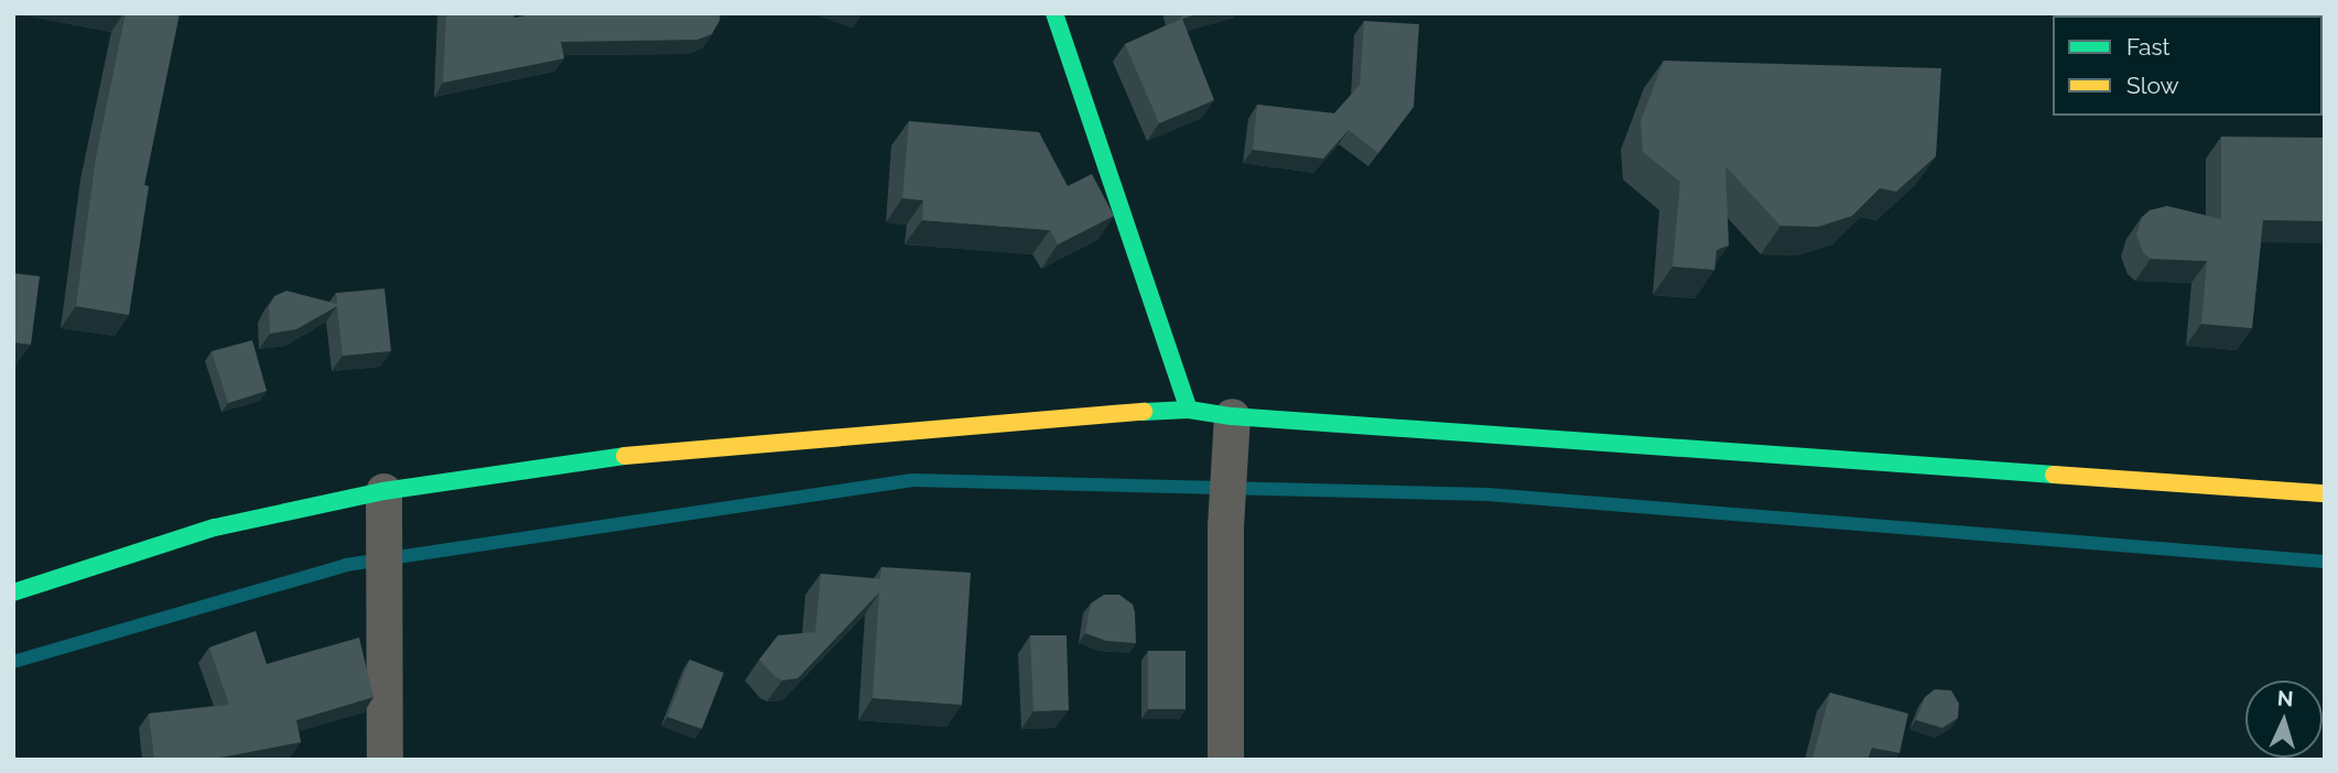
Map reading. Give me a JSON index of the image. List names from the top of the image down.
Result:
{
  "legend": ["Fast", "Slow"],
  "north": "top"
}
